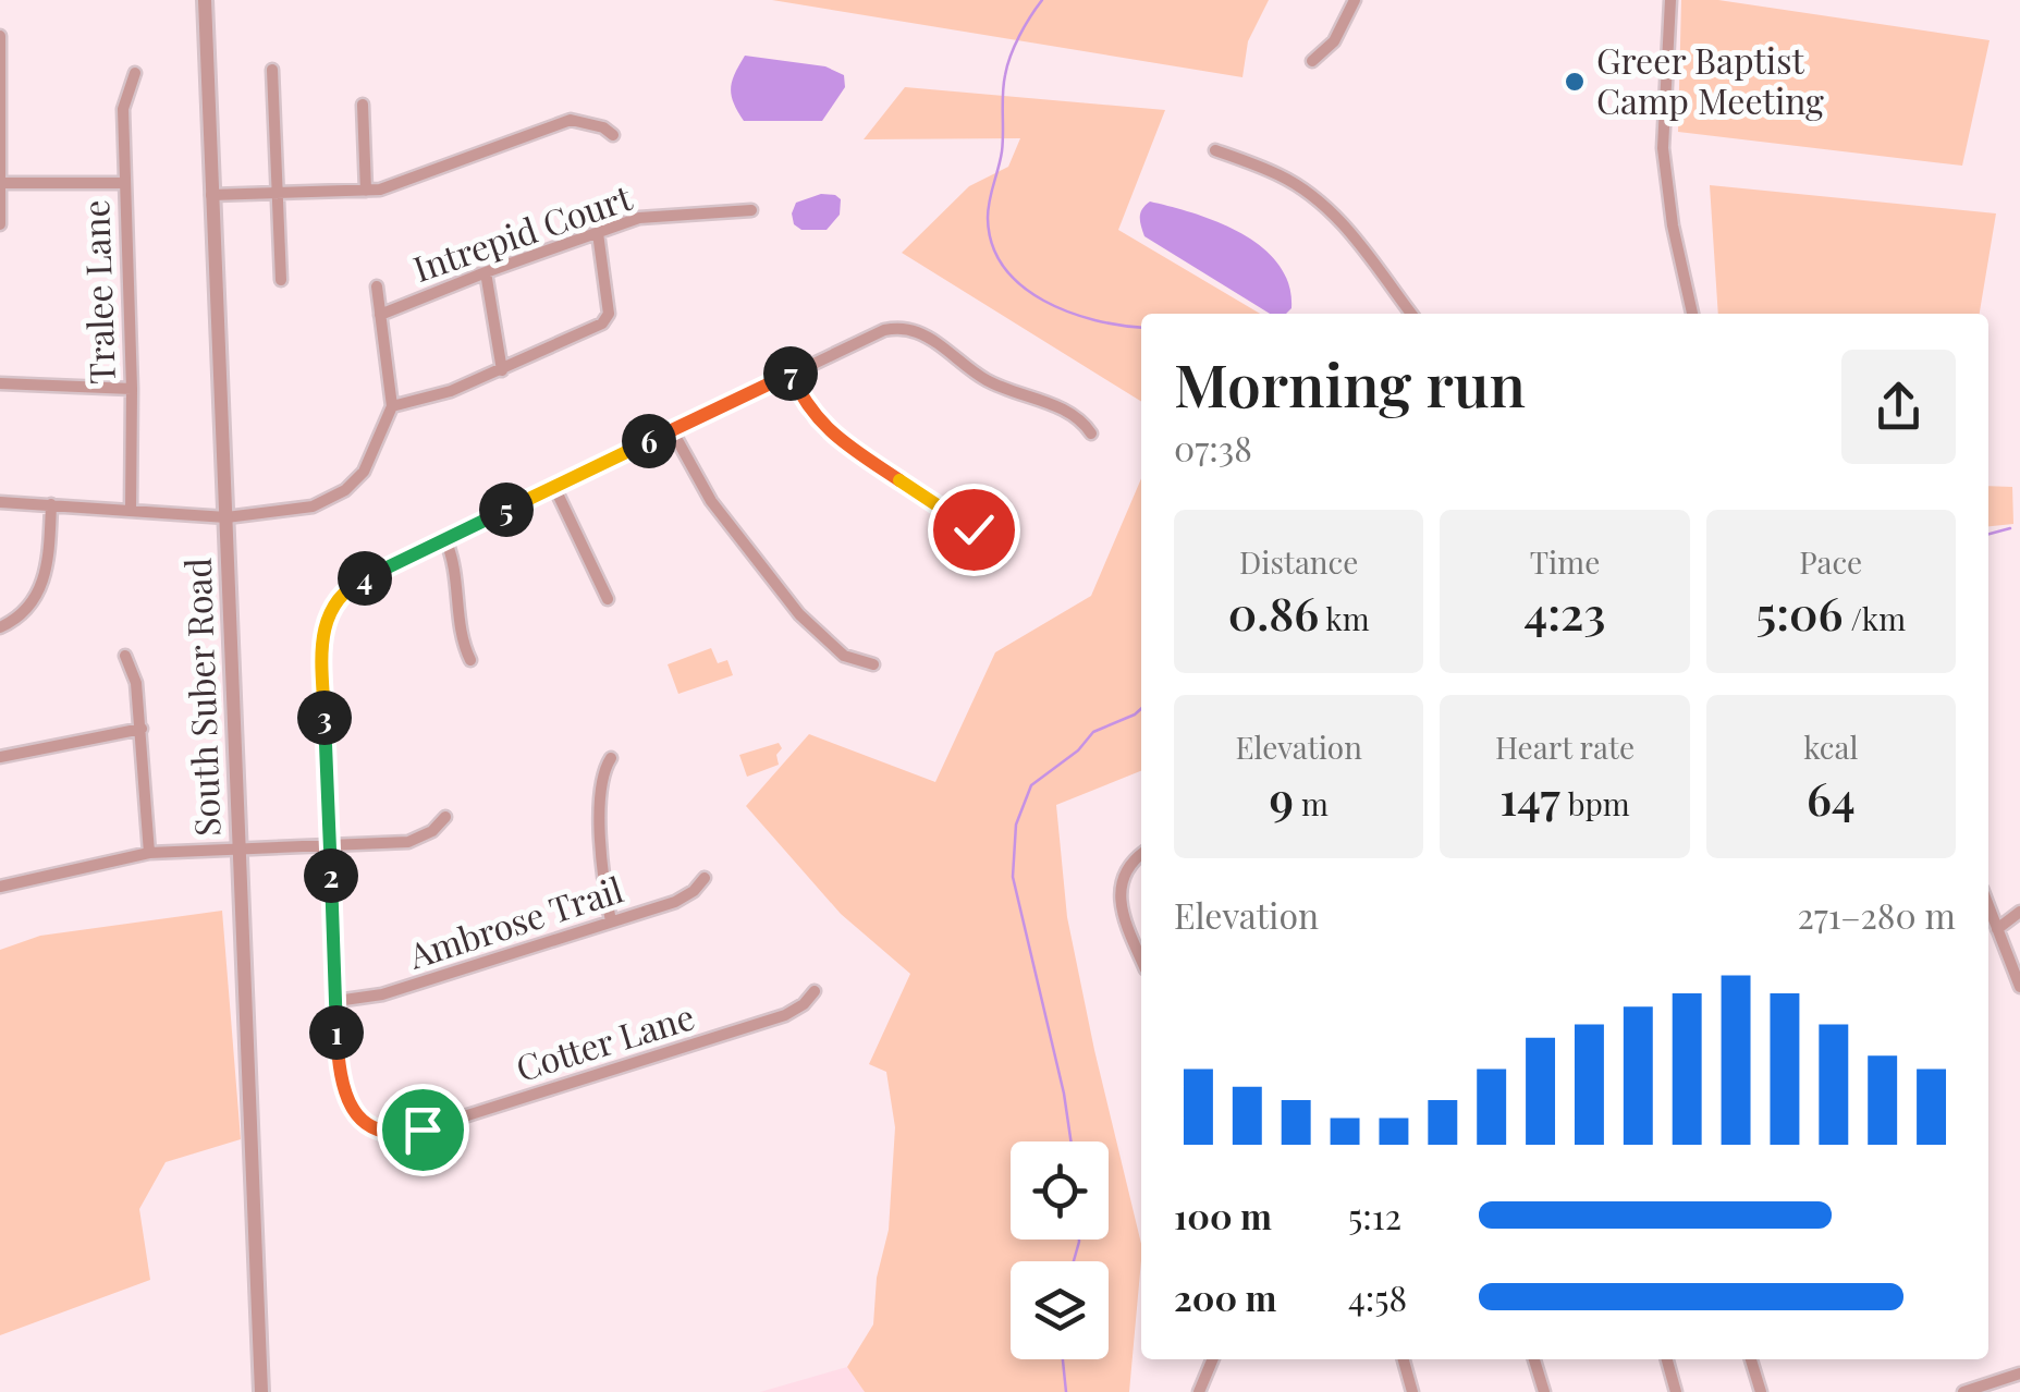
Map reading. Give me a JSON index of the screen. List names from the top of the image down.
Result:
{
  "streets": {
    "street": [
      "Intrepid Court",
      "Tralee Lane",
      "South Suber Road",
      "Ambrose Trail",
      "Cotter Lane"
    ]
  },
  "crossings": [
    ["Ambrose Trail", "Cotter Lane"]
  ],
  "places": ["Greer Baptist Camp Meeting"],
  "page": {
    "heading": ["Morning run", "07:38"],
    "pins": [
      "7",
      "6",
      "5",
      "4",
      "3",
      "2",
      "1"
    ],
    "stats": [
      ["Distance", "0.86 km"],
      ["Time", "4:23"],
      ["Pace", "5:06 /km"],
      ["Elevation", "9 m"],
      ["Heart rate", "147 bpm"],
      ["kcal", "64"]
    ],
    "chart": ["Elevation", "271–280 m"],
    "list": [
      {
        "name": "100 m",
        "note": "5:12"
      },
      {
        "name": "200 m",
        "note": "4:58"
      }
    ]
  }
}
